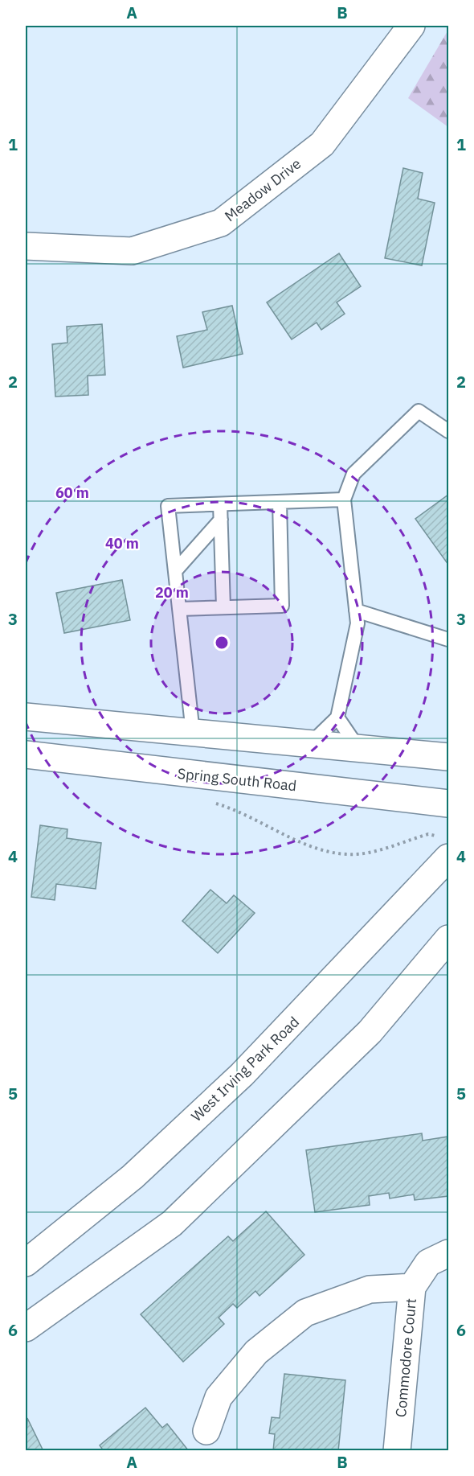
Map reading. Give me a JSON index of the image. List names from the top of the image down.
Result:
{
  "streets": {
    "street": [
      "Meadow Drive",
      "Spring South Road",
      "West Irving Park Road",
      "Commodore Court"
    ]
  },
  "grid": {
    "columns": ["A", "B"],
    "rows": [
      "1",
      "2",
      "3",
      "4",
      "5",
      "6"
    ]
  },
  "rings": ["60 m", "40 m", "20 m"]
}
